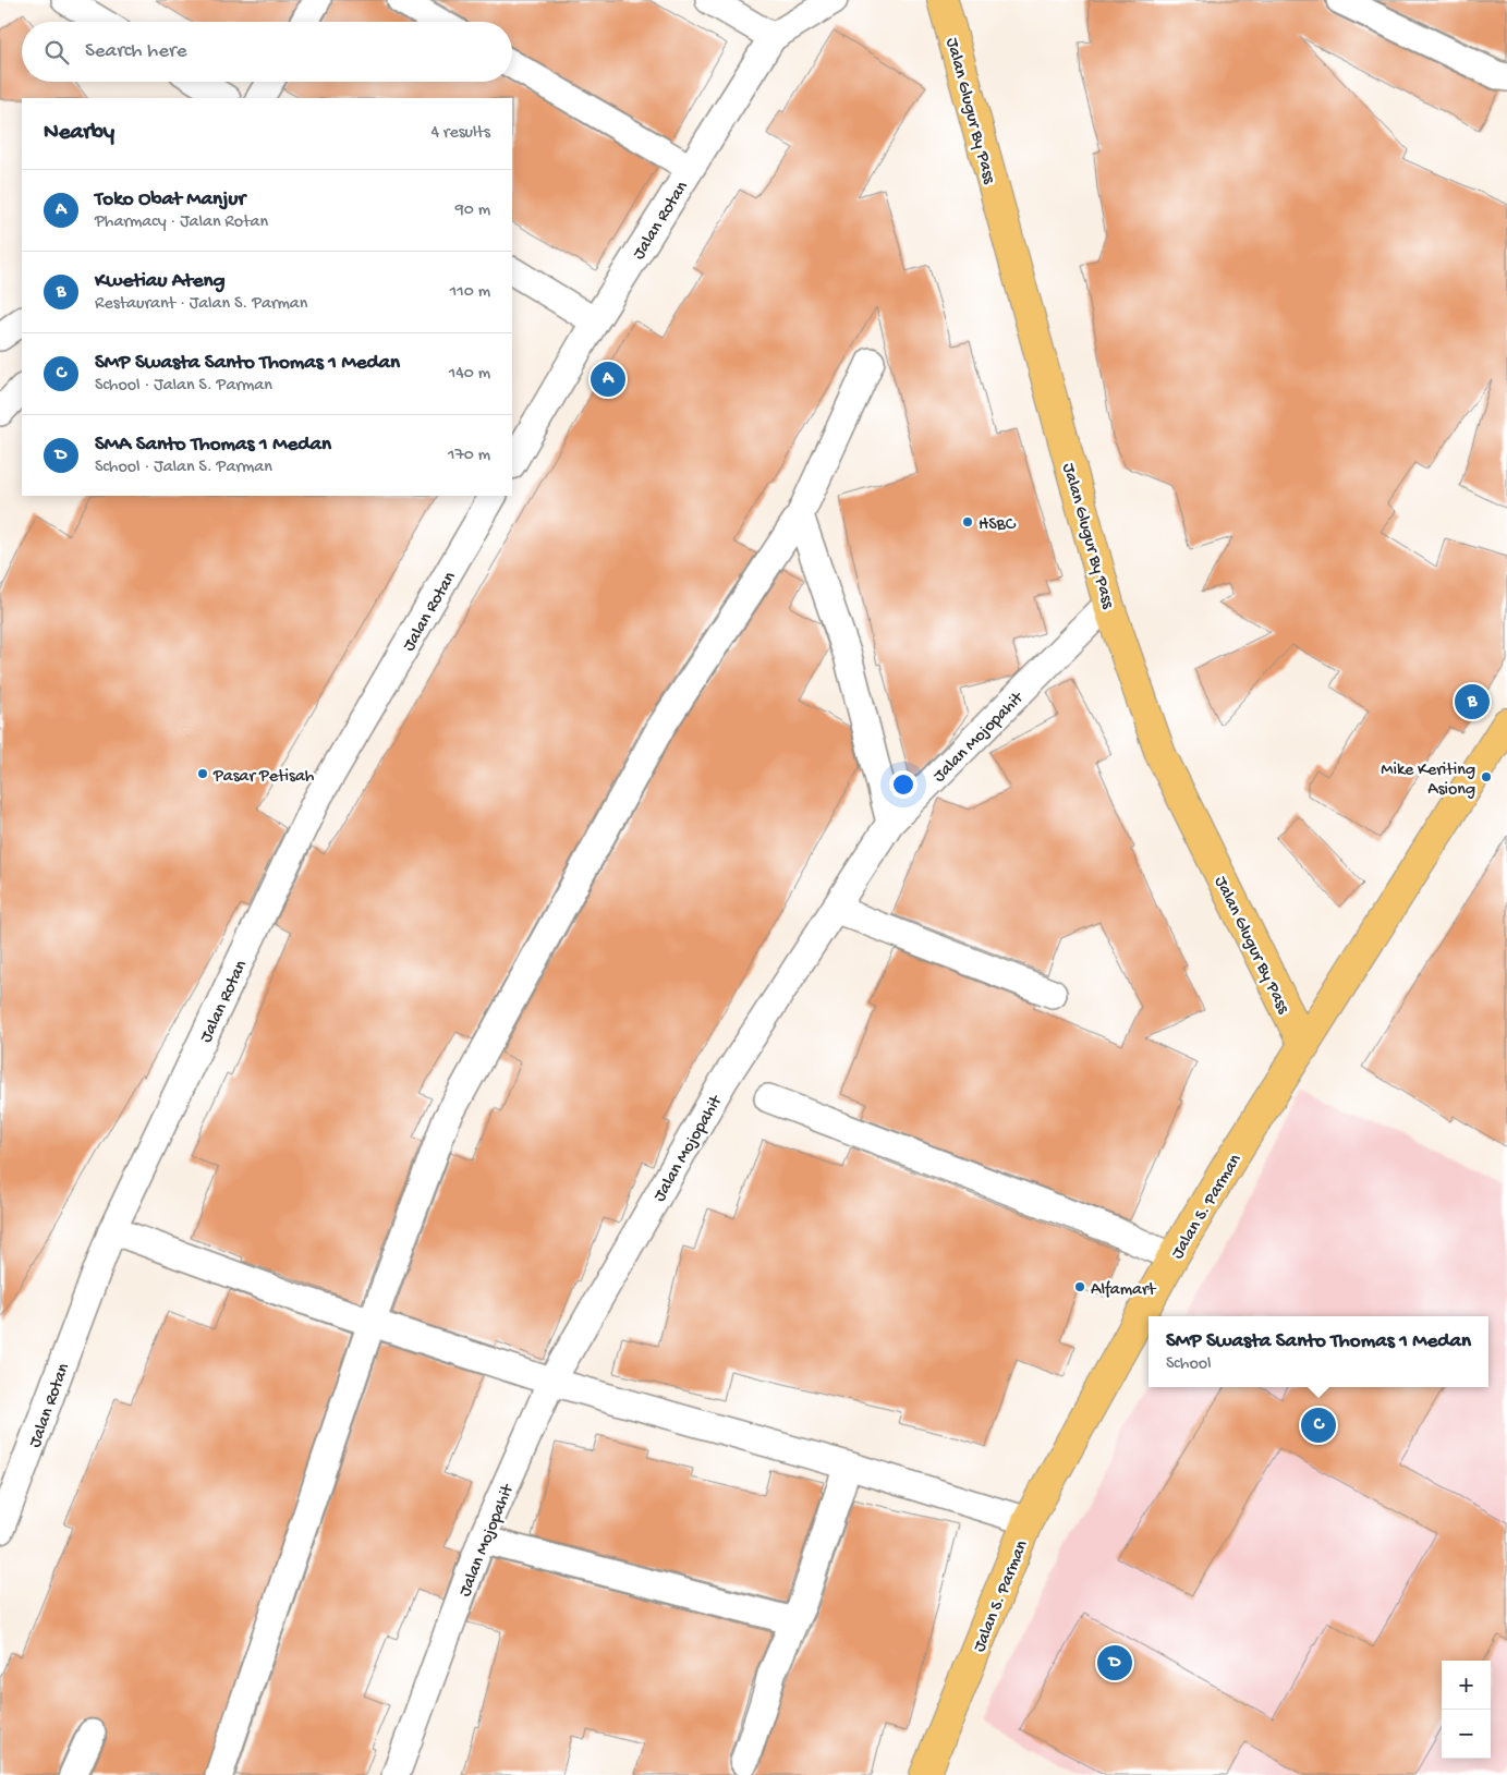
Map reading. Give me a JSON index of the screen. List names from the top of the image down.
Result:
{
  "streets": {
    "main road": ["Jalan Glugur By Pass", "Jalan S. Parman"],
    "street": ["Jalan Rotan", "Jalan Mojopahit"]
  },
  "crossings": [
    ["Jalan Glugur By Pass", "Jalan Mojopahit"],
    ["Jalan Glugur By Pass", "Jalan S. Parman"]
  ],
  "places": [
    "HSBC",
    "Pasar Petisah",
    "Mike Keriting Asiong",
    "Alfamart"
  ],
  "page": {
    "search": "Search here",
    "heading": ["Nearby", "4 results"],
    "list": [
      {
        "mark": "A",
        "name": "Toko Obat Manjur",
        "note": "Pharmacy · Jalan Rotan",
        "value": "90 m"
      },
      {
        "mark": "B",
        "name": "Kwetiau Ateng",
        "note": "Restaurant · Jalan S. Parman",
        "value": "110 m"
      },
      {
        "mark": "C",
        "name": "SMP Swasta Santo Thomas 1 Medan",
        "note": "School · Jalan S. Parman",
        "value": "140 m"
      },
      {
        "mark": "D",
        "name": "SMA Santo Thomas 1 Medan",
        "note": "School · Jalan S. Parman",
        "value": "170 m"
      }
    ],
    "pins": [
      "A",
      "B",
      "C",
      "D"
    ],
    "popup": ["SMP Swasta Santo Thomas 1 Medan", "School"],
    "map_buttons": ["+", "−"]
  }
}
